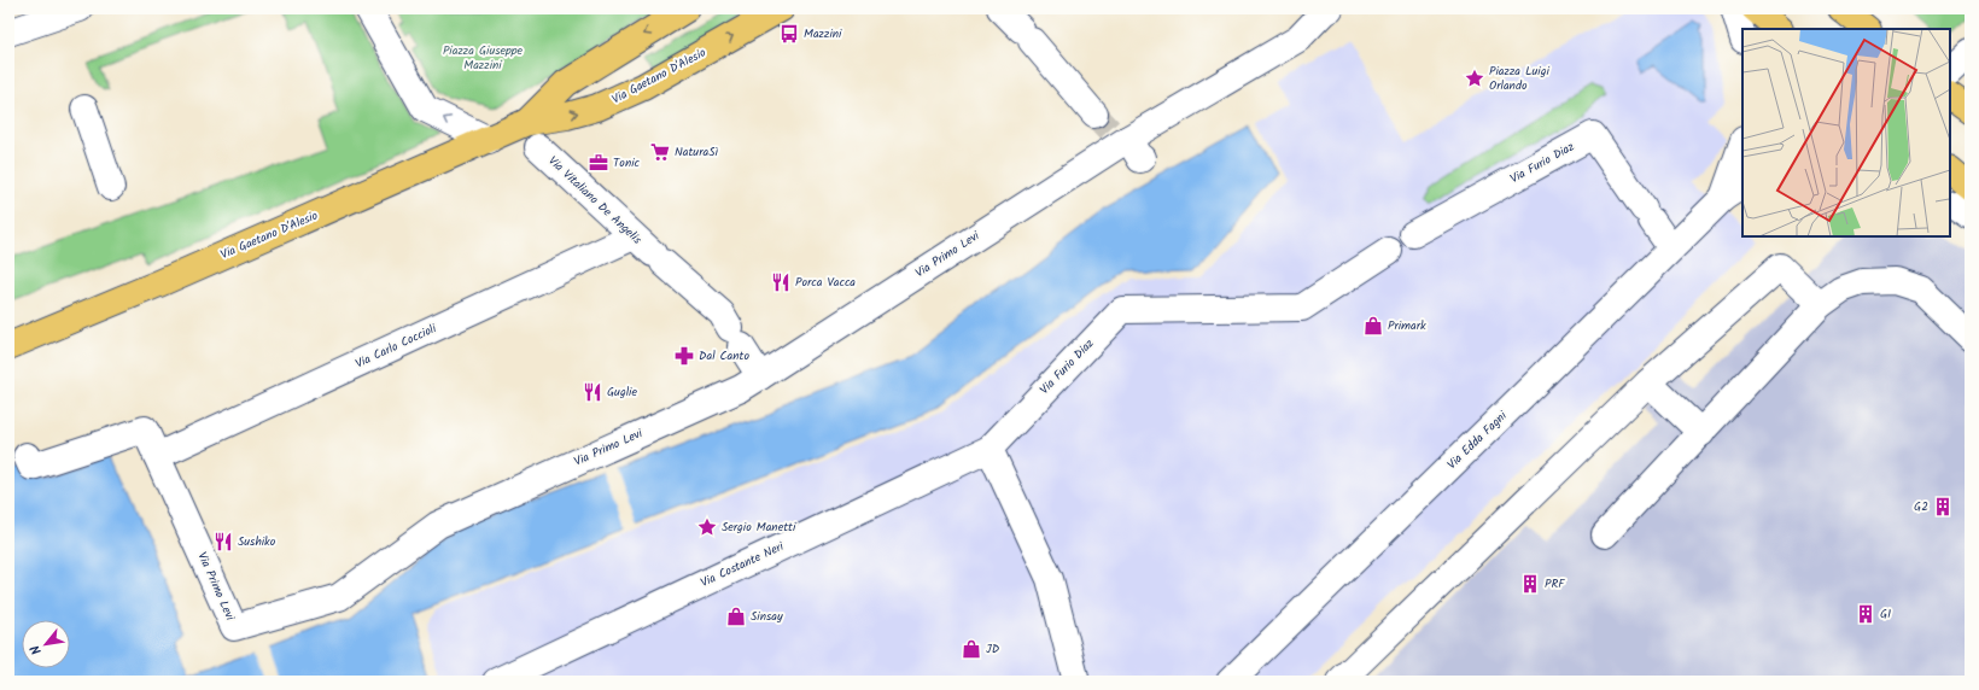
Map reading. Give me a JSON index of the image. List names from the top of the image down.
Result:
{
  "streets": {
    "main road": ["Via Gaetano D'Alesio"],
    "street": [
      "Via Furio Diaz",
      "Via Vitaliano De Angelis",
      "Via Primo Levi",
      "Via Carlo Coccioli",
      "Via Edda Fagni",
      "Via Costante Neri"
    ]
  },
  "crossings": [
    ["Via Furio Diaz", "Via Edda Fagni"],
    ["Via Furio Diaz", "Via Costante Neri"],
    ["Via Vitaliano De Angelis", "Via Primo Levi"],
    ["Via Vitaliano De Angelis", "Via Carlo Coccioli"],
    ["Via Primo Levi", "Via Carlo Coccioli"]
  ],
  "parks": ["Piazza Giuseppe Mazzini"],
  "places": {
    "bus stop": ["Mazzini"],
    "place": ["Piazza Luigi Orlando", "Sergio Manetti"],
    "supermarket": ["NaturaSì"],
    "office": ["Tonic"],
    "restaurant": ["Porca Vacca", "Guglie", "Sushiko"],
    "shop": ["Primark", "Sinsay", "JD"],
    "pharmacy": ["Dal Canto"],
    "building": ["G2", "PRF", "G1"]
  },
  "north": "bottom left"
}
